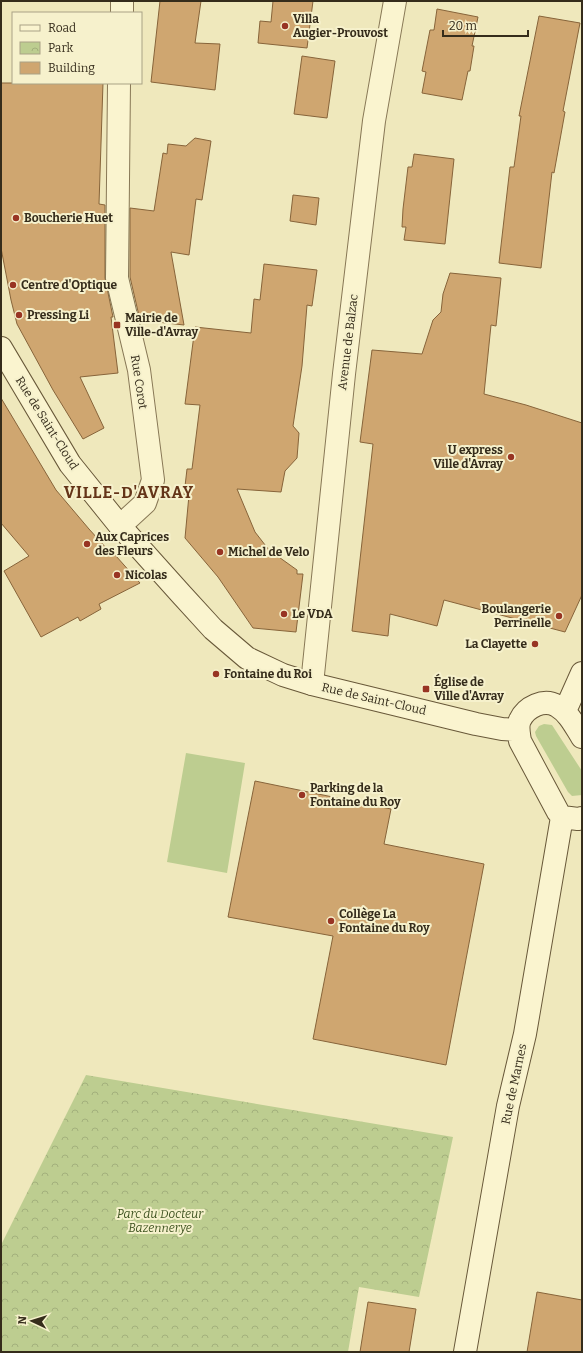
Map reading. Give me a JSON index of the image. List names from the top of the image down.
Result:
{
  "streets": {
    "main road": [
      "Avenue de Balzac",
      "Rue Corot",
      "Rue de Saint-Cloud",
      "Rue de Marnes"
    ]
  },
  "crossings": [
    ["Avenue de Balzac", "Rue de Saint-Cloud"],
    ["Rue Corot", "Rue de Saint-Cloud"]
  ],
  "districts": ["VILLE-D'AVRAY"],
  "parks": ["Parc du Docteur Bazennerye"],
  "places": {
    "other": [
      "Villa Augier-Prouvost",
      "Boucherie Huet",
      "Centre d'Optique",
      "Pressing Li",
      "U express Ville d'Avray",
      "Aux Caprices des Fleurs",
      "Michel de Velo",
      "Nicolas",
      "Le VDA",
      "Boulangerie Perrinelle",
      "La Clayette",
      "Fontaine du Roi",
      "Parking de la Fontaine du Roy",
      "Collège La Fontaine du Roy"
    ],
    "transit": ["Mairie de Ville-d'Avray", "Église de Ville d'Avray"]
  },
  "legend": ["Road", "Park", "Building"],
  "scale_bar": "20 m",
  "north": "left"
}
